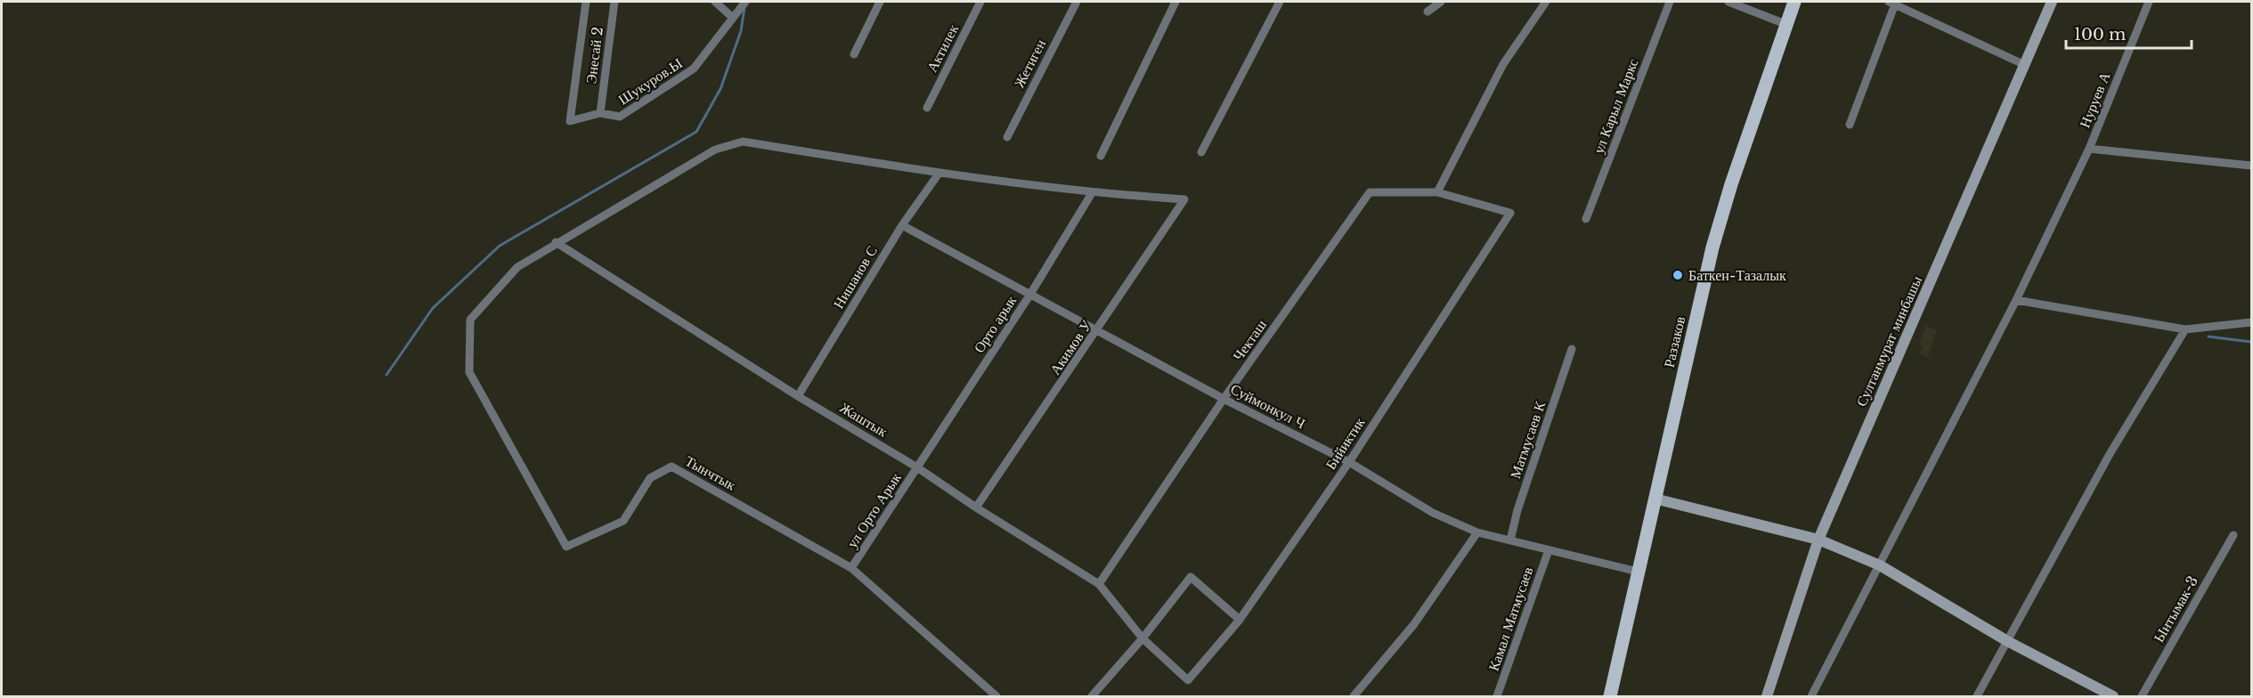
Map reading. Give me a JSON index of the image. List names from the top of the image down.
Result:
{
  "streets": {
    "main road": ["Раззаков"],
    "street": [
      "Актилек",
      "Энесай 2",
      "Жетиген",
      "Шукуров.Ы",
      "Нуруев А",
      "ул Карыл Маркс",
      "Нишанов С",
      "Орто арык",
      "Чекташ",
      "Султанмурат минбашы",
      "Акимов У",
      "Суймонкул Ч",
      "Жаштык",
      "Матмусаев К",
      "Бийиктик",
      "Тынчтык",
      "ул Орто Арык",
      "Ынтымак-3",
      "Камал Матмусаев"
    ]
  },
  "crossings": [
    ["Энесай 2", "Шукуров.Ы"],
    ["Нишанов С", "Суймонкул Ч"],
    ["Нишанов С", "Жаштык"],
    ["Орто арык", "Акимов У"],
    ["Орто арык", "Суймонкул Ч"],
    ["Орто арык", "Жаштык"],
    ["Орто арык", "ул Орто Арык"],
    ["Чекташ", "Суймонкул Ч"],
    ["Чекташ", "Жаштык"],
    ["Чекташ", "Бийиктик"],
    ["Раззаков", "Суймонкул Ч"],
    ["Акимов У", "Суймонкул Ч"],
    ["Акимов У", "Жаштык"],
    ["Суймонкул Ч", "Матмусаев К"],
    ["Суймонкул Ч", "Бийиктик"],
    ["Суймонкул Ч", "Камал Матмусаев"],
    ["Жаштык", "Бийиктик"],
    ["Жаштык", "Тынчтык"],
    ["Жаштык", "ул Орто Арык"],
    ["Тынчтык", "ул Орто Арык"]
  ],
  "places": ["Баткен-Тазалык"],
  "scale_bar": "100 m"
}
